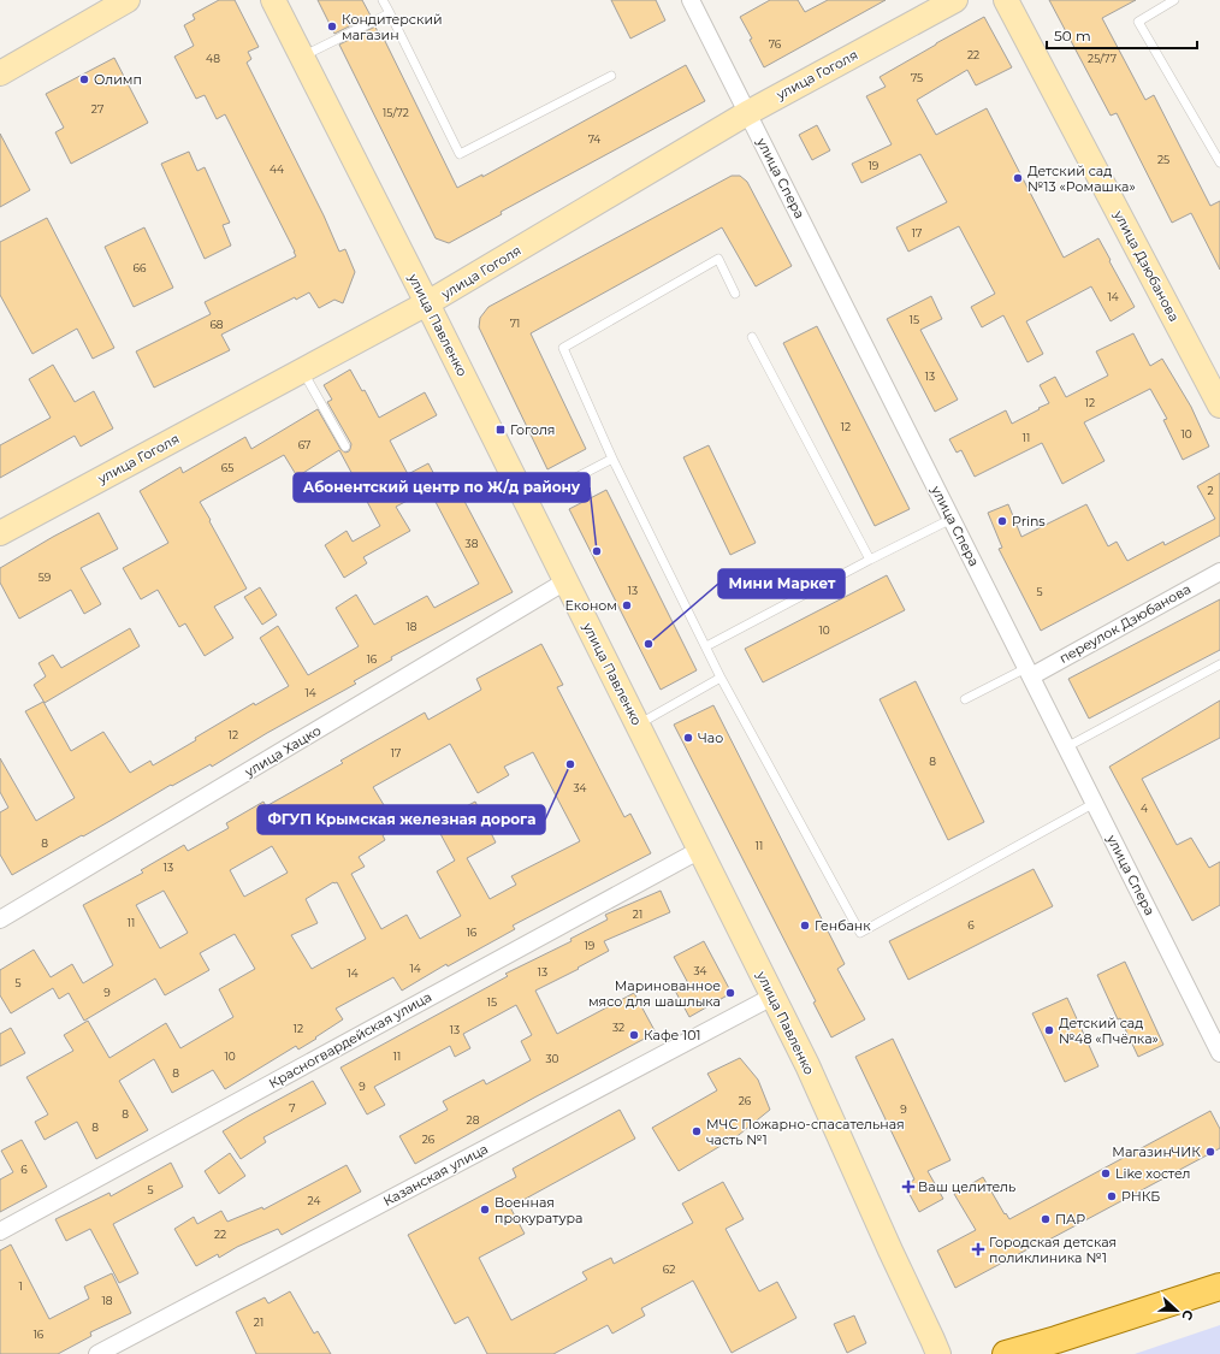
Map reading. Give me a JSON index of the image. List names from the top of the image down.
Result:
{
  "streets": {
    "main road": ["улица Гоголя", "улица Дзюбанова", "улица Павленко"],
    "street": [
      "улица Спера",
      "переулок Дзюбанова",
      "улица Хацко",
      "Красногвардейская улица",
      "Казанская улица"
    ]
  },
  "crossings": [
    ["улица Гоголя", "улица Спера"],
    ["улица Гоголя", "улица Павленко"],
    ["улица Спера", "переулок Дзюбанова"],
    ["улица Павленко", "улица Хацко"],
    ["улица Павленко", "Красногвардейская улица"],
    ["улица Павленко", "Казанская улица"]
  ],
  "places": {
    "other": [
      "Кондитерский магазин",
      "Олимп",
      "Детский сад №13 «Ромашка»",
      "Prins",
      "Абонентский центр по Ж/д району",
      "Економ",
      "Мини Маркет",
      "Чао",
      "ФГУП Крымская железная дорога",
      "Генбанк",
      "Маринованное мясо для шашлыка",
      "Детский сад №48 «Пчёлка»",
      "Кафе 101",
      "МЧС Пожарно-спасательная часть №1",
      "МагазинЧИК",
      "Like хостел",
      "РНКБ",
      "Военная прокуратура",
      "ПАР"
    ],
    "transit": ["Гоголя"],
    "health": ["Ваш целитель", "Городская детская поликлиника №1"]
  },
  "house_numbers": [
    "76",
    "22",
    "48",
    "25/77",
    "75",
    "27",
    "15/72",
    "74",
    "25",
    "19",
    "44",
    "17",
    "66",
    "14",
    "15",
    "71",
    "68",
    "13",
    "12",
    "12",
    "10",
    "11",
    "67",
    "65",
    "2",
    "38",
    "59",
    "13",
    "5",
    "18",
    "10",
    "16",
    "14",
    "12",
    "17",
    "8",
    "34",
    "4",
    "8",
    "11",
    "13",
    "21",
    "11",
    "6",
    "16",
    "19",
    "14",
    "34",
    "13",
    "14",
    "5",
    "9",
    "15",
    "32",
    "12",
    "13",
    "10",
    "11",
    "30",
    "8",
    "9",
    "26",
    "7",
    "9",
    "8",
    "28",
    "8",
    "26",
    "6",
    "5",
    "24",
    "22",
    "62",
    "1",
    "18",
    "21",
    "16"
  ],
  "scale_bar": "50 m",
  "north": "right"
}
